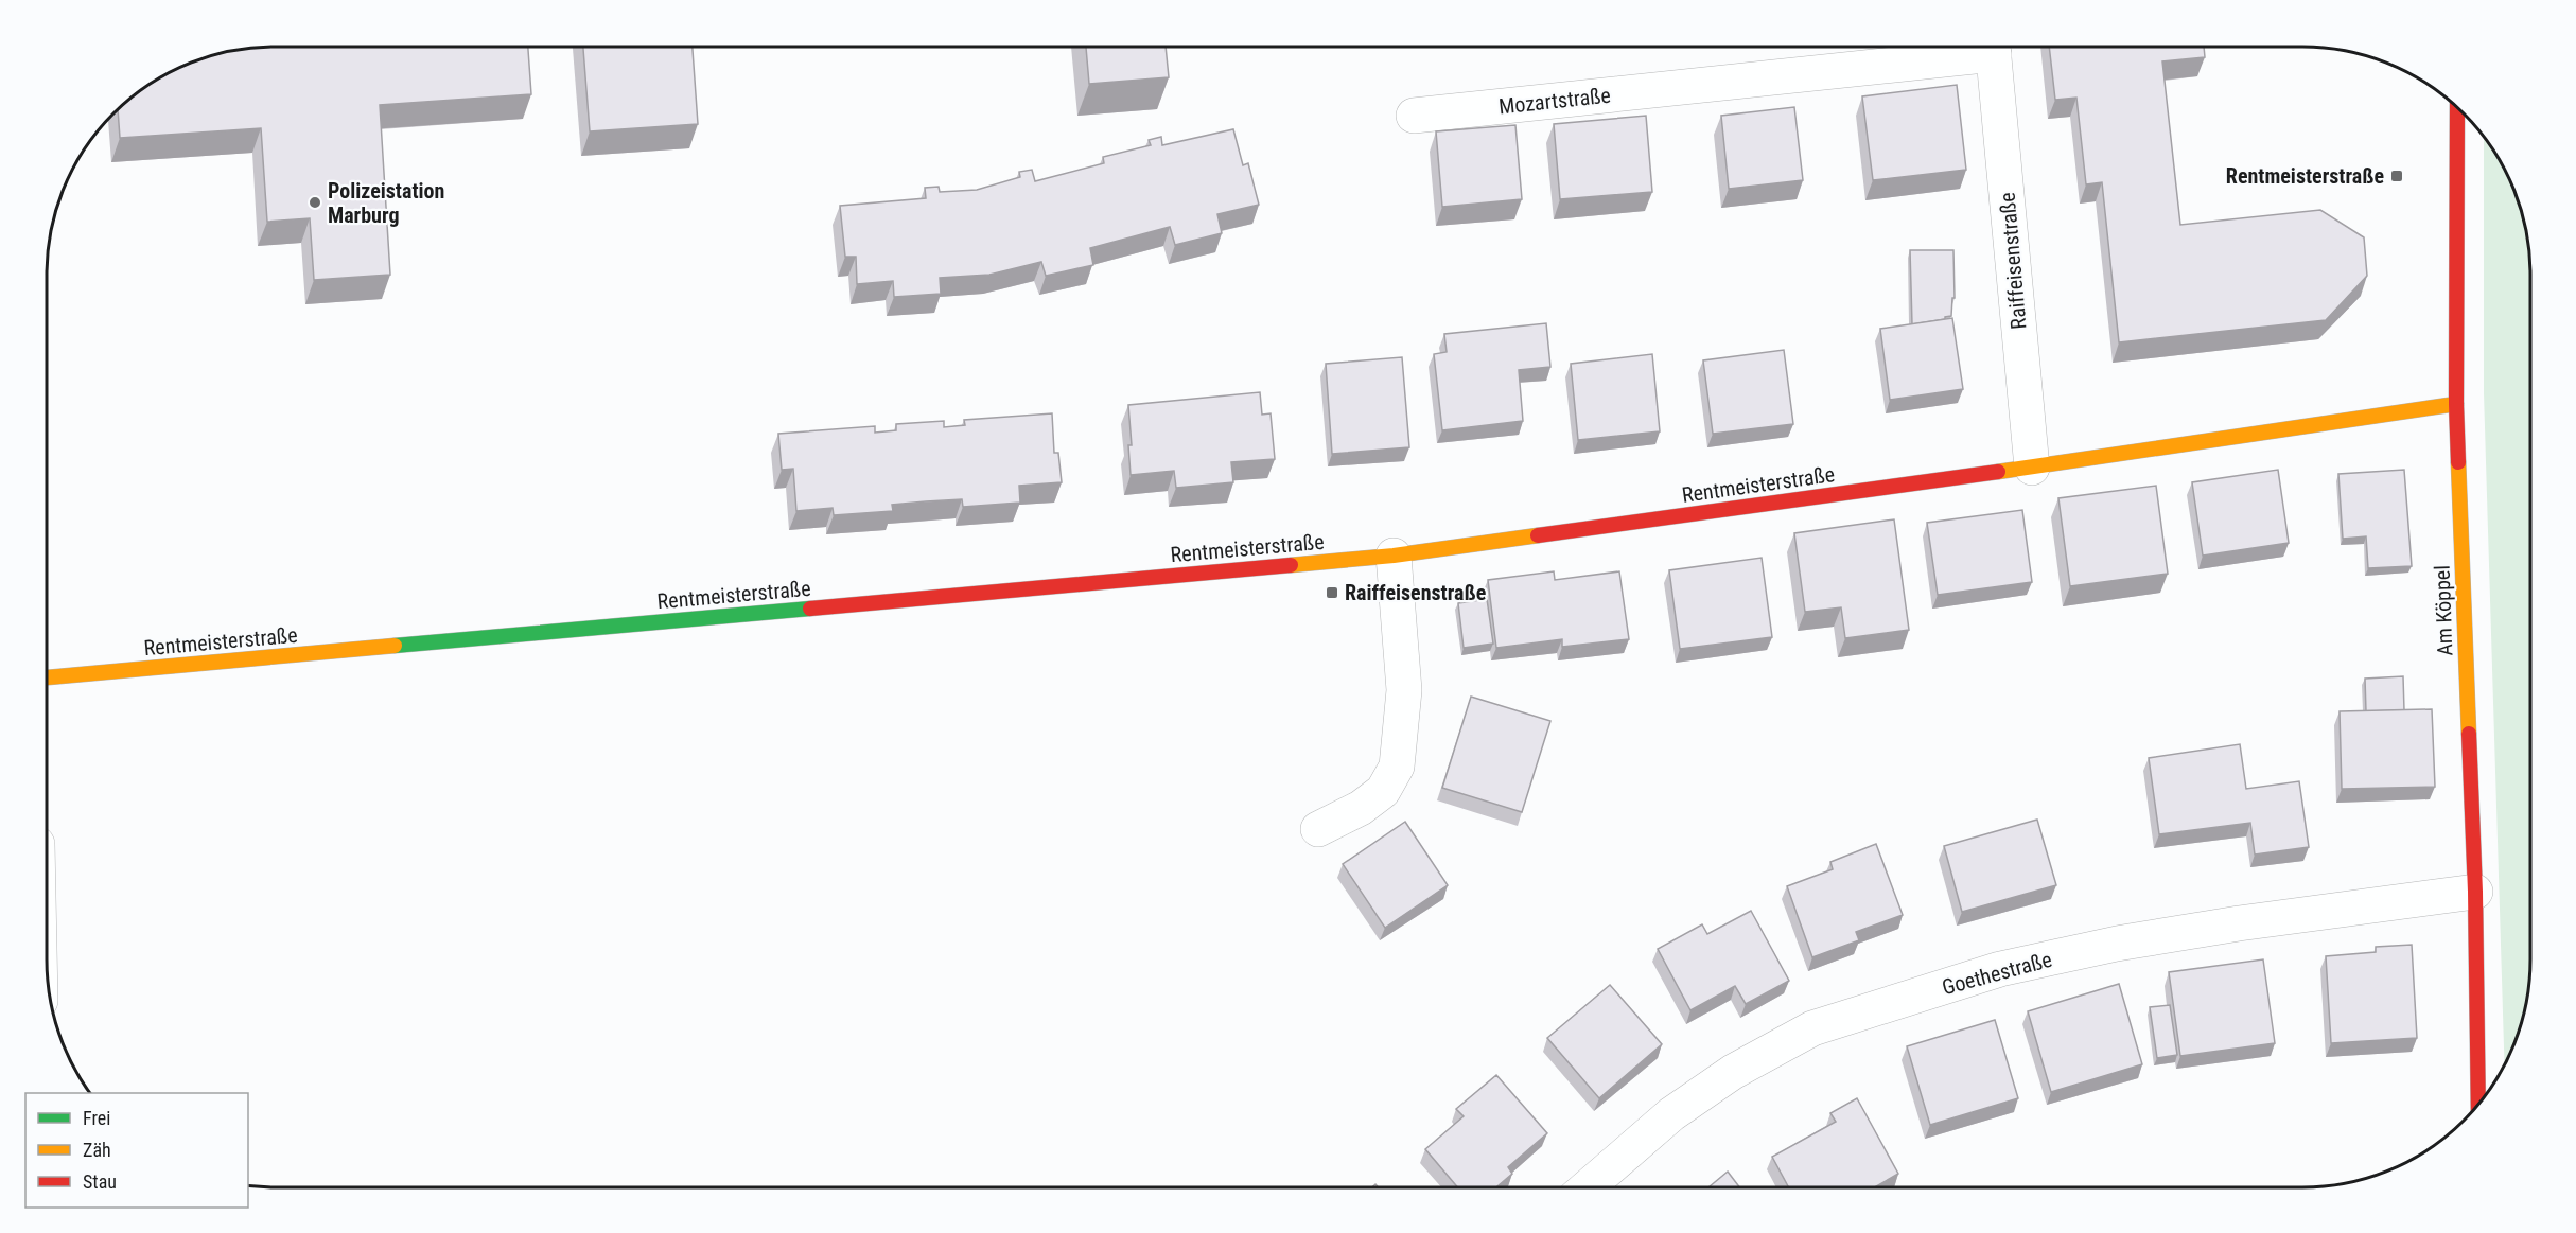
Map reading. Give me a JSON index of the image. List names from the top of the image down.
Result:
{
  "streets": {
    "street": [
      "Mozartstraße",
      "Raiffeisenstraße",
      "Rentmeisterstraße",
      "Am Köppel",
      "Goethestraße"
    ]
  },
  "crossings": [
    ["Mozartstraße", "Raiffeisenstraße"],
    ["Raiffeisenstraße", "Rentmeisterstraße"],
    ["Rentmeisterstraße", "Am Köppel"],
    ["Am Köppel", "Goethestraße"]
  ],
  "places": {
    "transit": ["Rentmeisterstraße", "Raiffeisenstraße"],
    "other": ["Polizeistation Marburg"]
  },
  "legend": ["Frei", "Zäh", "Stau"]
}
